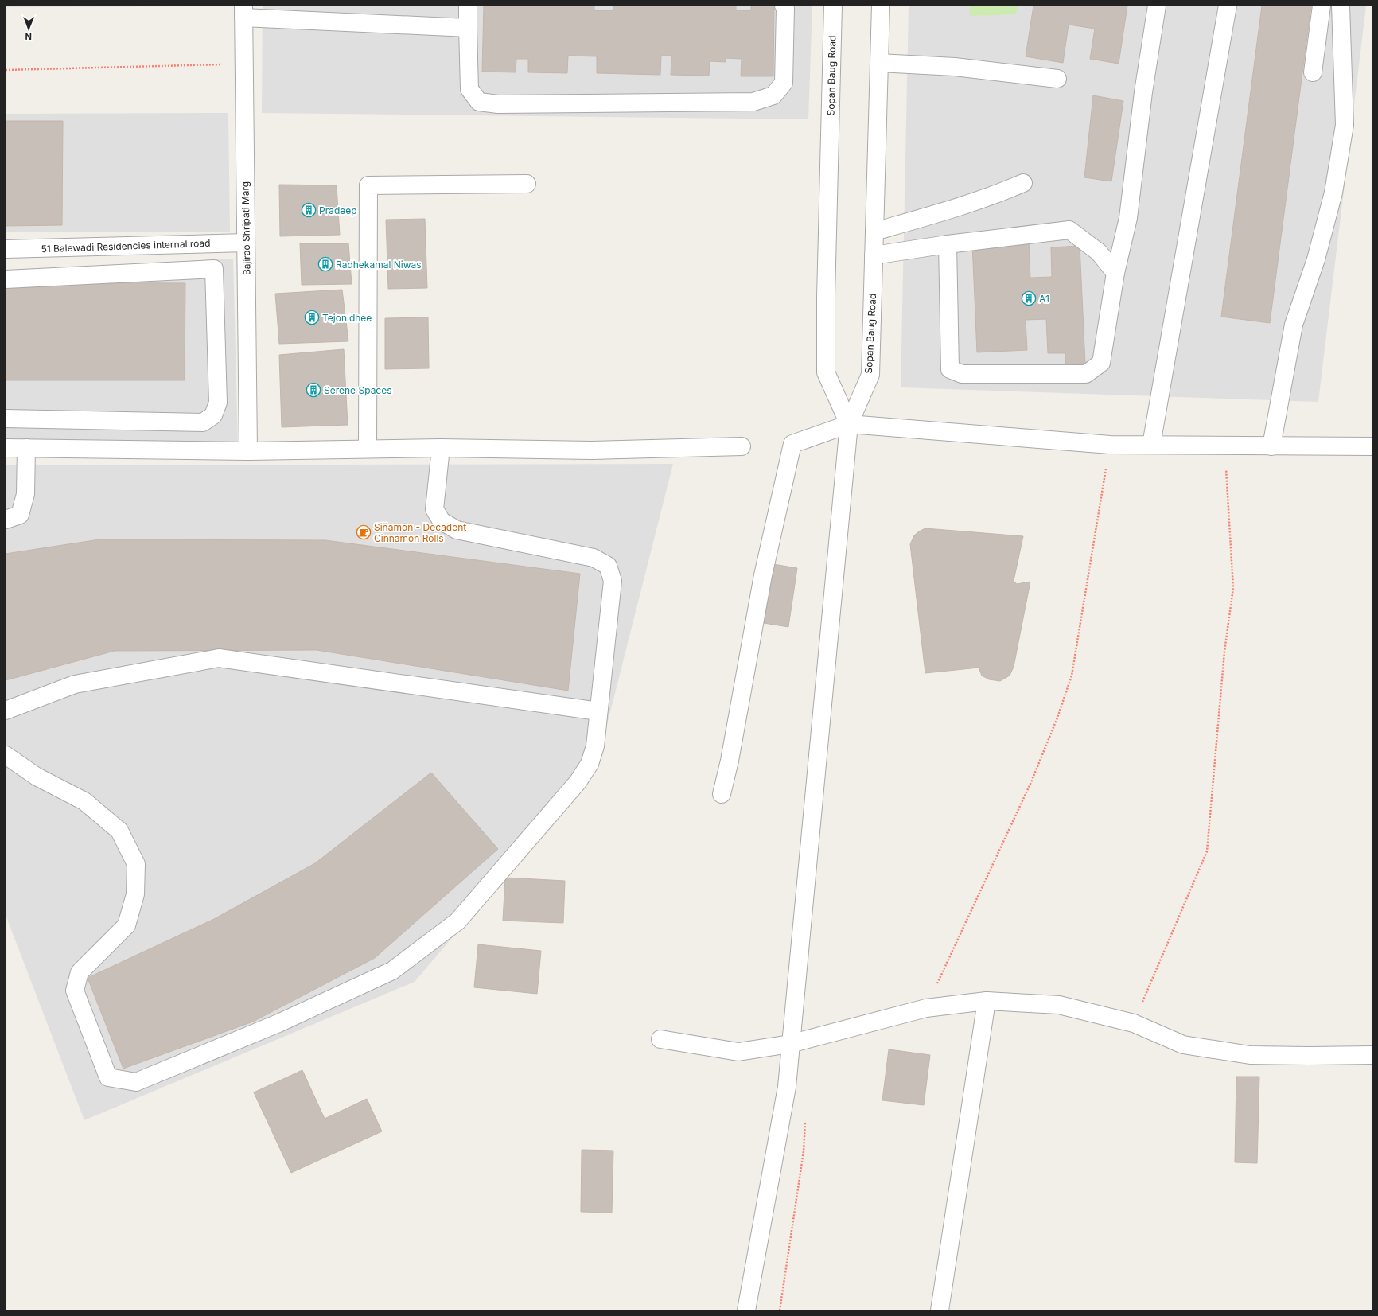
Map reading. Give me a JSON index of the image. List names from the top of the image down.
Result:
{
  "streets": {
    "street": ["Sopan Baug Road", "Bajirao Shripati Marg", "51 Balewadi Residencies internal road"]
  },
  "crossings": [
    ["Bajirao Shripati Marg", "51 Balewadi Residencies internal road"]
  ],
  "places": {
    "building": [
      "Pradeep",
      "Radhekamal Niwas",
      "A1",
      "Tejonidhee",
      "Serene Spaces"
    ],
    "cafe": ["Siňamon - Decadent Cinnamon Rolls"]
  },
  "north": "bottom"
}
